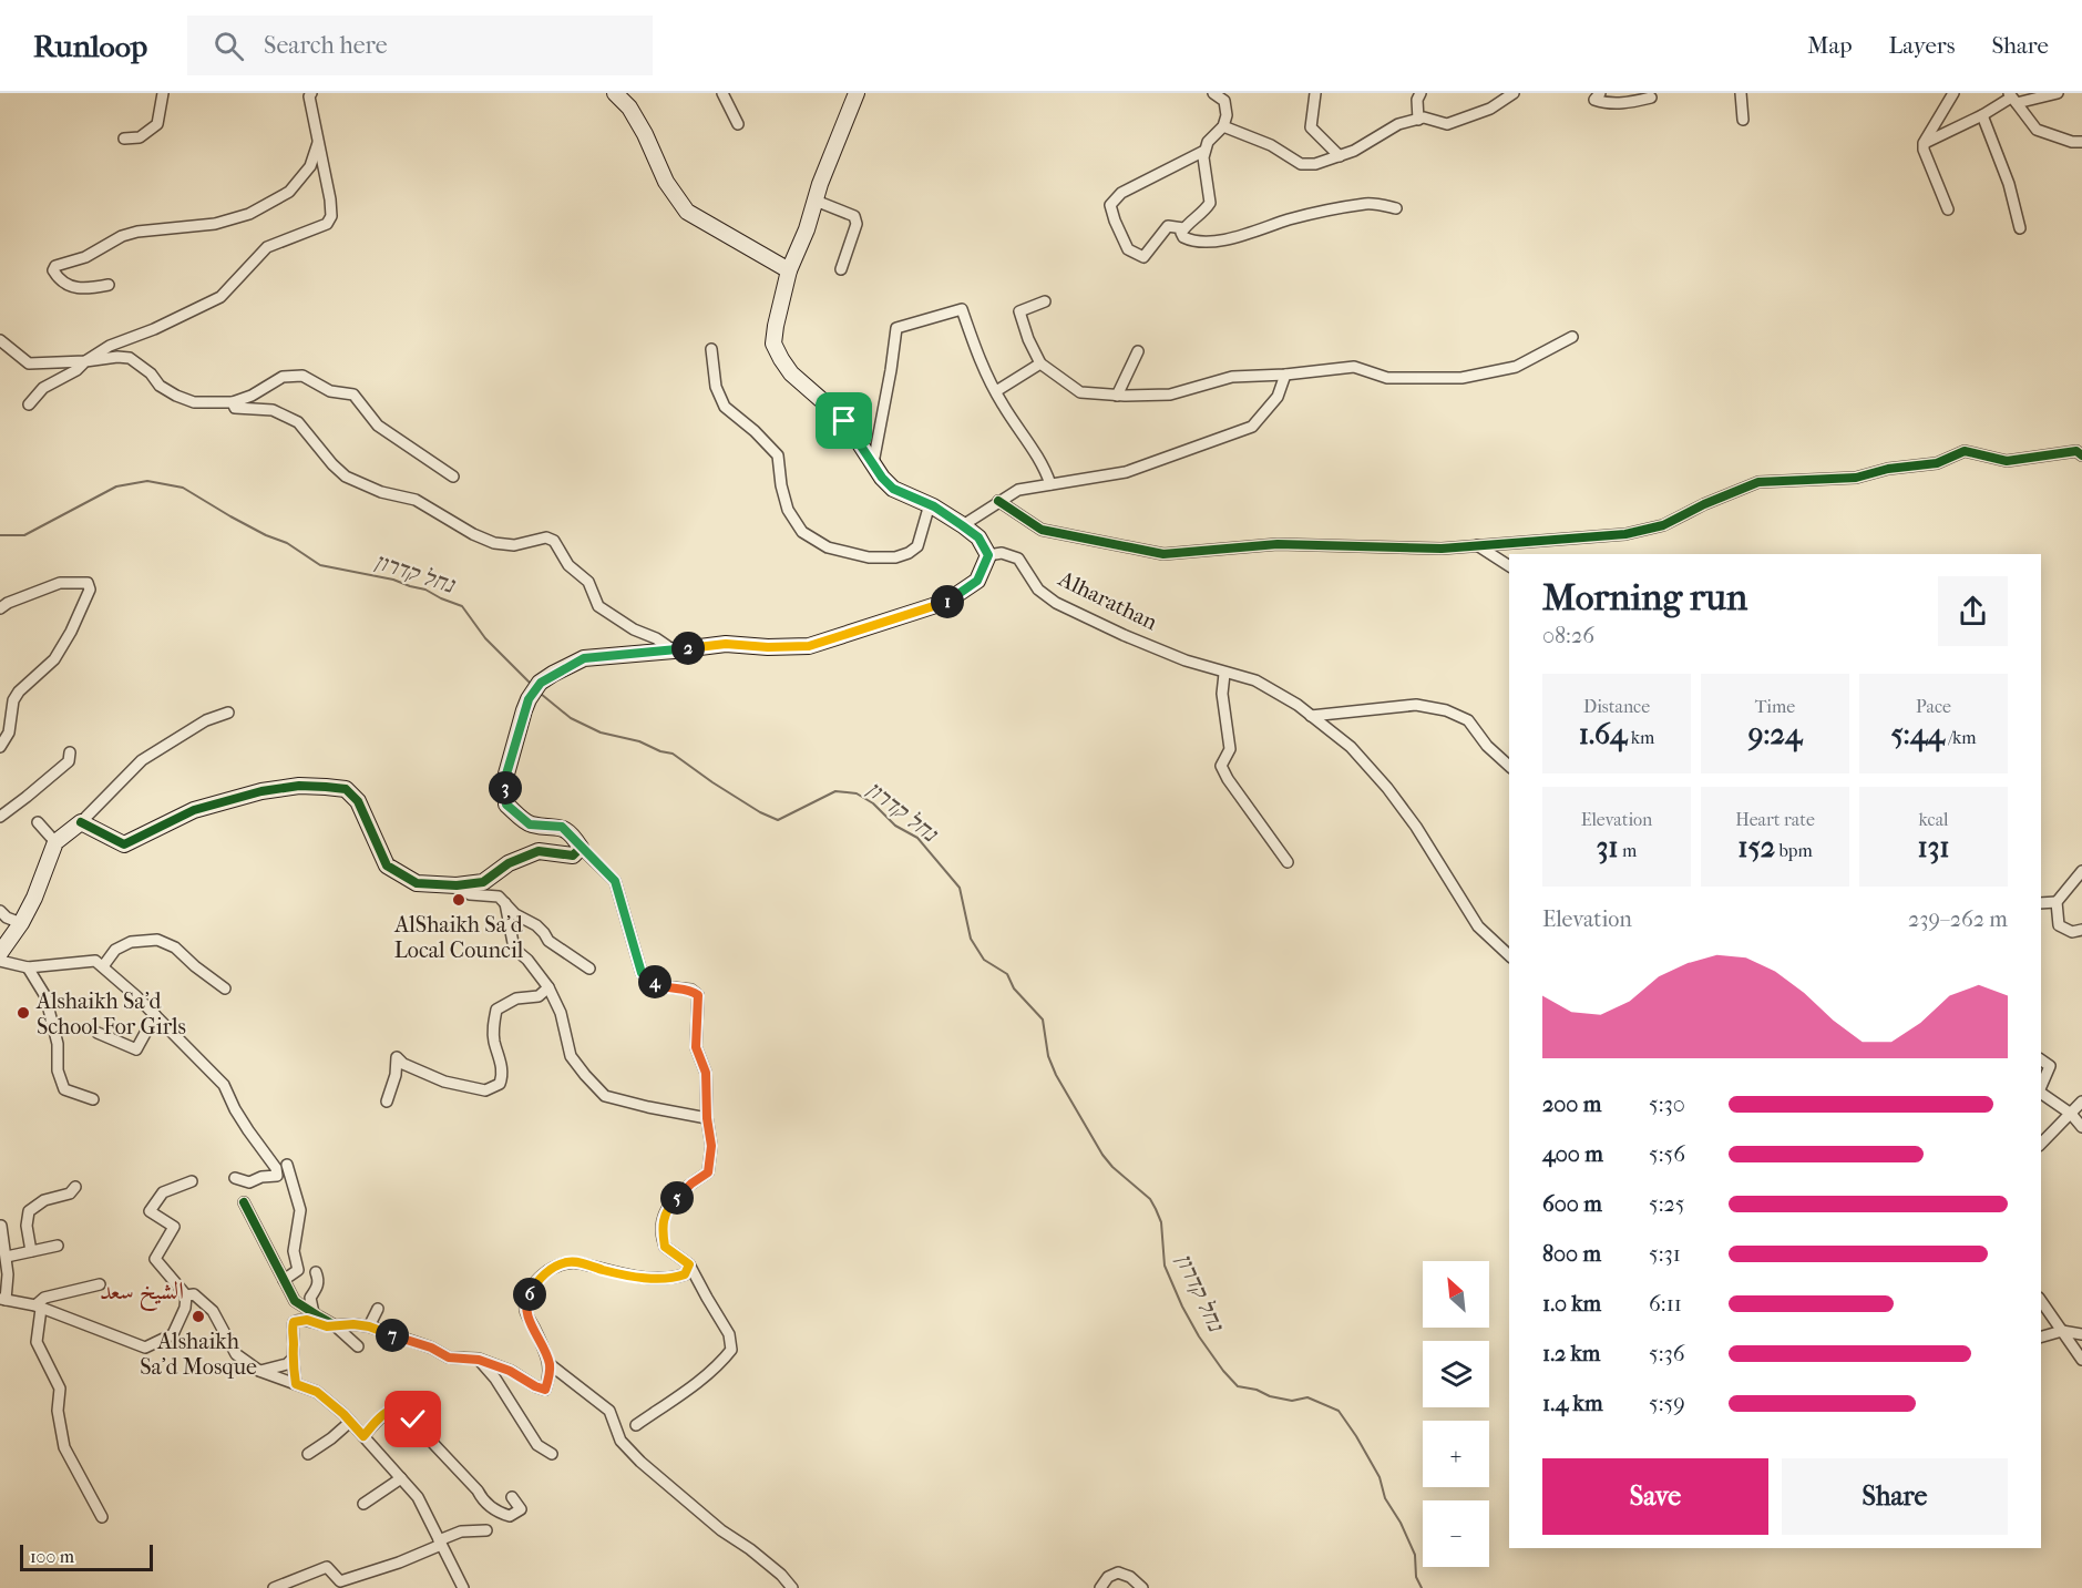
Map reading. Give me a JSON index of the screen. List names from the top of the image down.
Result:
{
  "streets": {
    "street": ["Alharathan"]
  },
  "districts": ["الشيخ سعد"],
  "water": ["נחל קדרון"],
  "places": ["AlShaikh Sa'd Local Council", "Alshaikh Sa'd School For Girls", "Alshaikh Sa'd Mosque"],
  "scale_bar": "100 m",
  "north": "top left",
  "page": {
    "header": "Runloop",
    "search": "Search here",
    "nav": ["Map", "Layers", "Share"],
    "heading": ["Morning run", "08:26"],
    "pins": [
      "1",
      "2",
      "3",
      "4",
      "5",
      "6",
      "7"
    ],
    "stats": [
      ["Distance", "1.64 km"],
      ["Time", "9:24"],
      ["Pace", "5:44 /km"],
      ["Elevation", "31 m"],
      ["Heart rate", "152 bpm"],
      ["kcal", "131"]
    ],
    "chart": ["Elevation", "239–262 m"],
    "list": [
      {
        "name": "200 m",
        "note": "5:30"
      },
      {
        "name": "400 m",
        "note": "5:56"
      },
      {
        "name": "600 m",
        "note": "5:25"
      },
      {
        "name": "800 m",
        "note": "5:31"
      },
      {
        "name": "1.0 km",
        "note": "6:11"
      },
      {
        "name": "1.2 km",
        "note": "5:36"
      },
      {
        "name": "1.4 km",
        "note": "5:59"
      }
    ],
    "map_buttons": ["+", "−"],
    "buttons": ["Save", "Share"],
    "scale": "100 m"
  }
}
